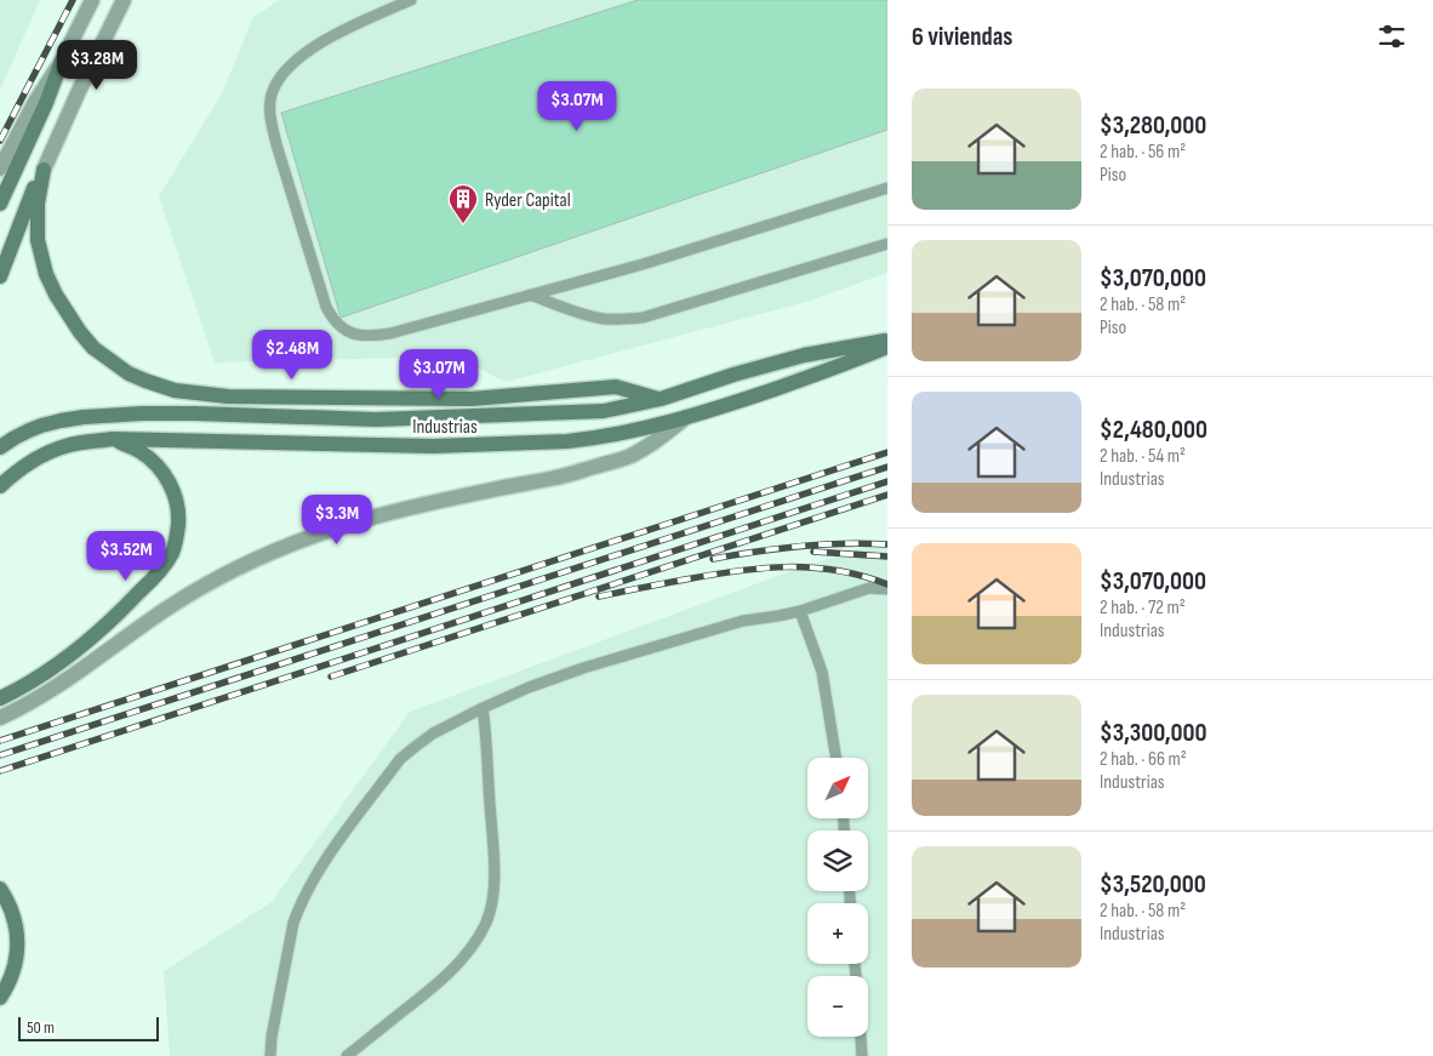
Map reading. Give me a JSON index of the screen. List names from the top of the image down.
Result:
{
  "streets": {
    "main road": ["Industrias"]
  },
  "places": {
    "building": ["Ryder Capital"]
  },
  "scale_bar": "50 m",
  "north": "top right",
  "page": {
    "heading": "6 viviendas",
    "price": [
      "$3.28M",
      "$3.07M",
      "$2.48M",
      "$3.07M",
      "$3.3M",
      "$3.52M"
    ],
    "list": [
      {
        "name": "$3,280,000",
        "note": "2 hab. · 56 m² · Piso"
      },
      {
        "name": "$3,070,000",
        "note": "2 hab. · 58 m² · Piso"
      },
      {
        "name": "$2,480,000",
        "note": "2 hab. · 54 m² · Industrias"
      },
      {
        "name": "$3,070,000",
        "note": "2 hab. · 72 m² · Industrias"
      },
      {
        "name": "$3,300,000",
        "note": "2 hab. · 66 m² · Industrias"
      },
      {
        "name": "$3,520,000",
        "note": "2 hab. · 58 m² · Industrias"
      }
    ],
    "map_buttons": ["+", "−"],
    "scale": "50 m"
  }
}
